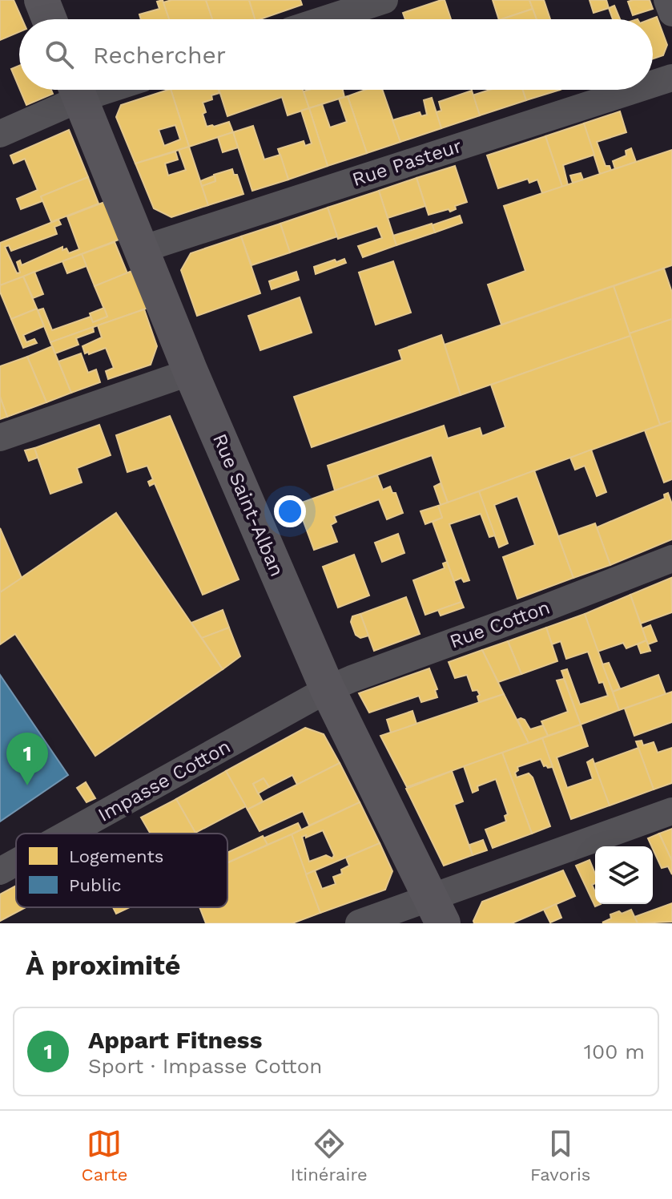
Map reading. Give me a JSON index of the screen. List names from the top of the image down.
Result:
{
  "streets": {
    "street": [
      "Rue Pasteur",
      "Rue Saint-Alban",
      "Rue Cotton",
      "Impasse Cotton"
    ]
  },
  "crossings": [
    ["Rue Pasteur", "Rue Saint-Alban"],
    ["Rue Saint-Alban", "Rue Cotton"],
    ["Rue Saint-Alban", "Impasse Cotton"],
    ["Rue Cotton", "Impasse Cotton"]
  ],
  "legend": ["Logements", "Public"],
  "page": {
    "search": "Rechercher",
    "pins": "1",
    "heading": "À proximité",
    "list": [
      {
        "mark": "1",
        "name": "Appart Fitness",
        "note": "Sport · Impasse Cotton",
        "value": "100 m"
      }
    ],
    "nav": ["Carte", "Itinéraire", "Favoris"]
  }
}
